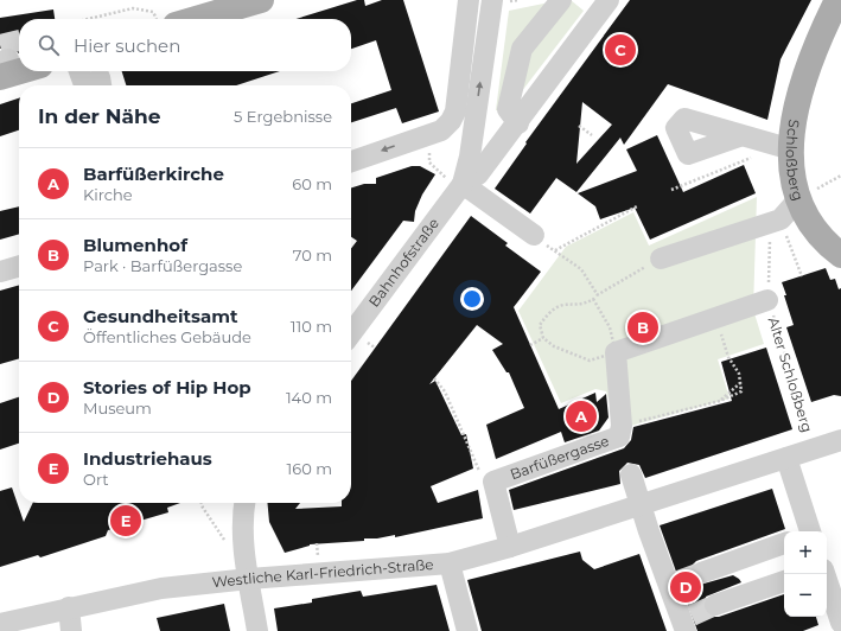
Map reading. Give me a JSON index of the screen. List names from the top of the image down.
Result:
{
  "streets": {
    "main road": ["Schloßberg"],
    "street": ["Bahnhofstraße", "Barfüßergasse", "Westliche Karl-Friedrich-Straße"],
    "path": ["Alter Schloßberg"]
  },
  "crossings": [
    ["Alter Schloßberg", "Westliche Karl-Friedrich-Straße"],
    ["Barfüßergasse", "Westliche Karl-Friedrich-Straße"]
  ],
  "page": {
    "search": "Hier suchen",
    "pins": [
      "C",
      "B",
      "A",
      "E",
      "D"
    ],
    "heading": ["In der Nähe", "5 Ergebnisse"],
    "list": [
      {
        "mark": "A",
        "name": "Barfüßerkirche",
        "note": "Kirche",
        "value": "60 m"
      },
      {
        "mark": "B",
        "name": "Blumenhof",
        "note": "Park · Barfüßergasse",
        "value": "70 m"
      },
      {
        "mark": "C",
        "name": "Gesundheitsamt",
        "note": "Öffentliches Gebäude",
        "value": "110 m"
      },
      {
        "mark": "D",
        "name": "Stories of Hip Hop",
        "note": "Museum",
        "value": "140 m"
      },
      {
        "mark": "E",
        "name": "Industriehaus",
        "note": "Ort",
        "value": "160 m"
      }
    ],
    "map_buttons": ["+", "−"]
  }
}
